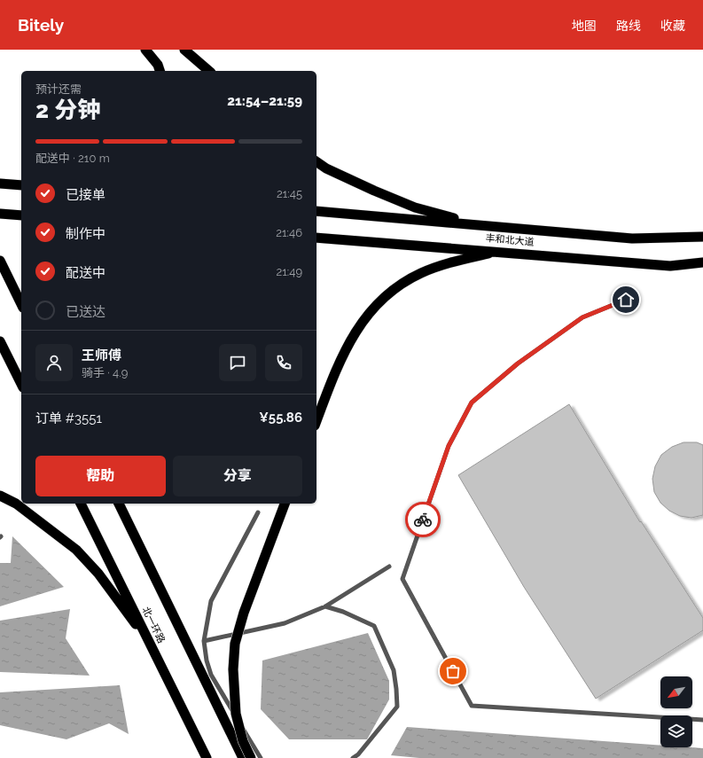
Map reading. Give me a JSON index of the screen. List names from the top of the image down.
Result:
{
  "streets": {
    "highway": ["丰和北大道", "北一环路"]
  },
  "north": "bottom left",
  "page": {
    "header": "Bitely",
    "nav": ["地图", "路线", "收藏"],
    "heading": ["2 分钟", "预计还需", "21:54–21:59"],
    "panel": [
      "王师傅",
      "骑手 · 4.9",
      "订单 #3551",
      "¥55.86"
    ],
    "bar": "配送中 · 210 m",
    "list": [
      ["已接单", "21:45"],
      ["制作中", "21:46"],
      ["配送中", "21:49"],
      "已送达"
    ],
    "buttons": ["帮助", "分享"]
  }
}
